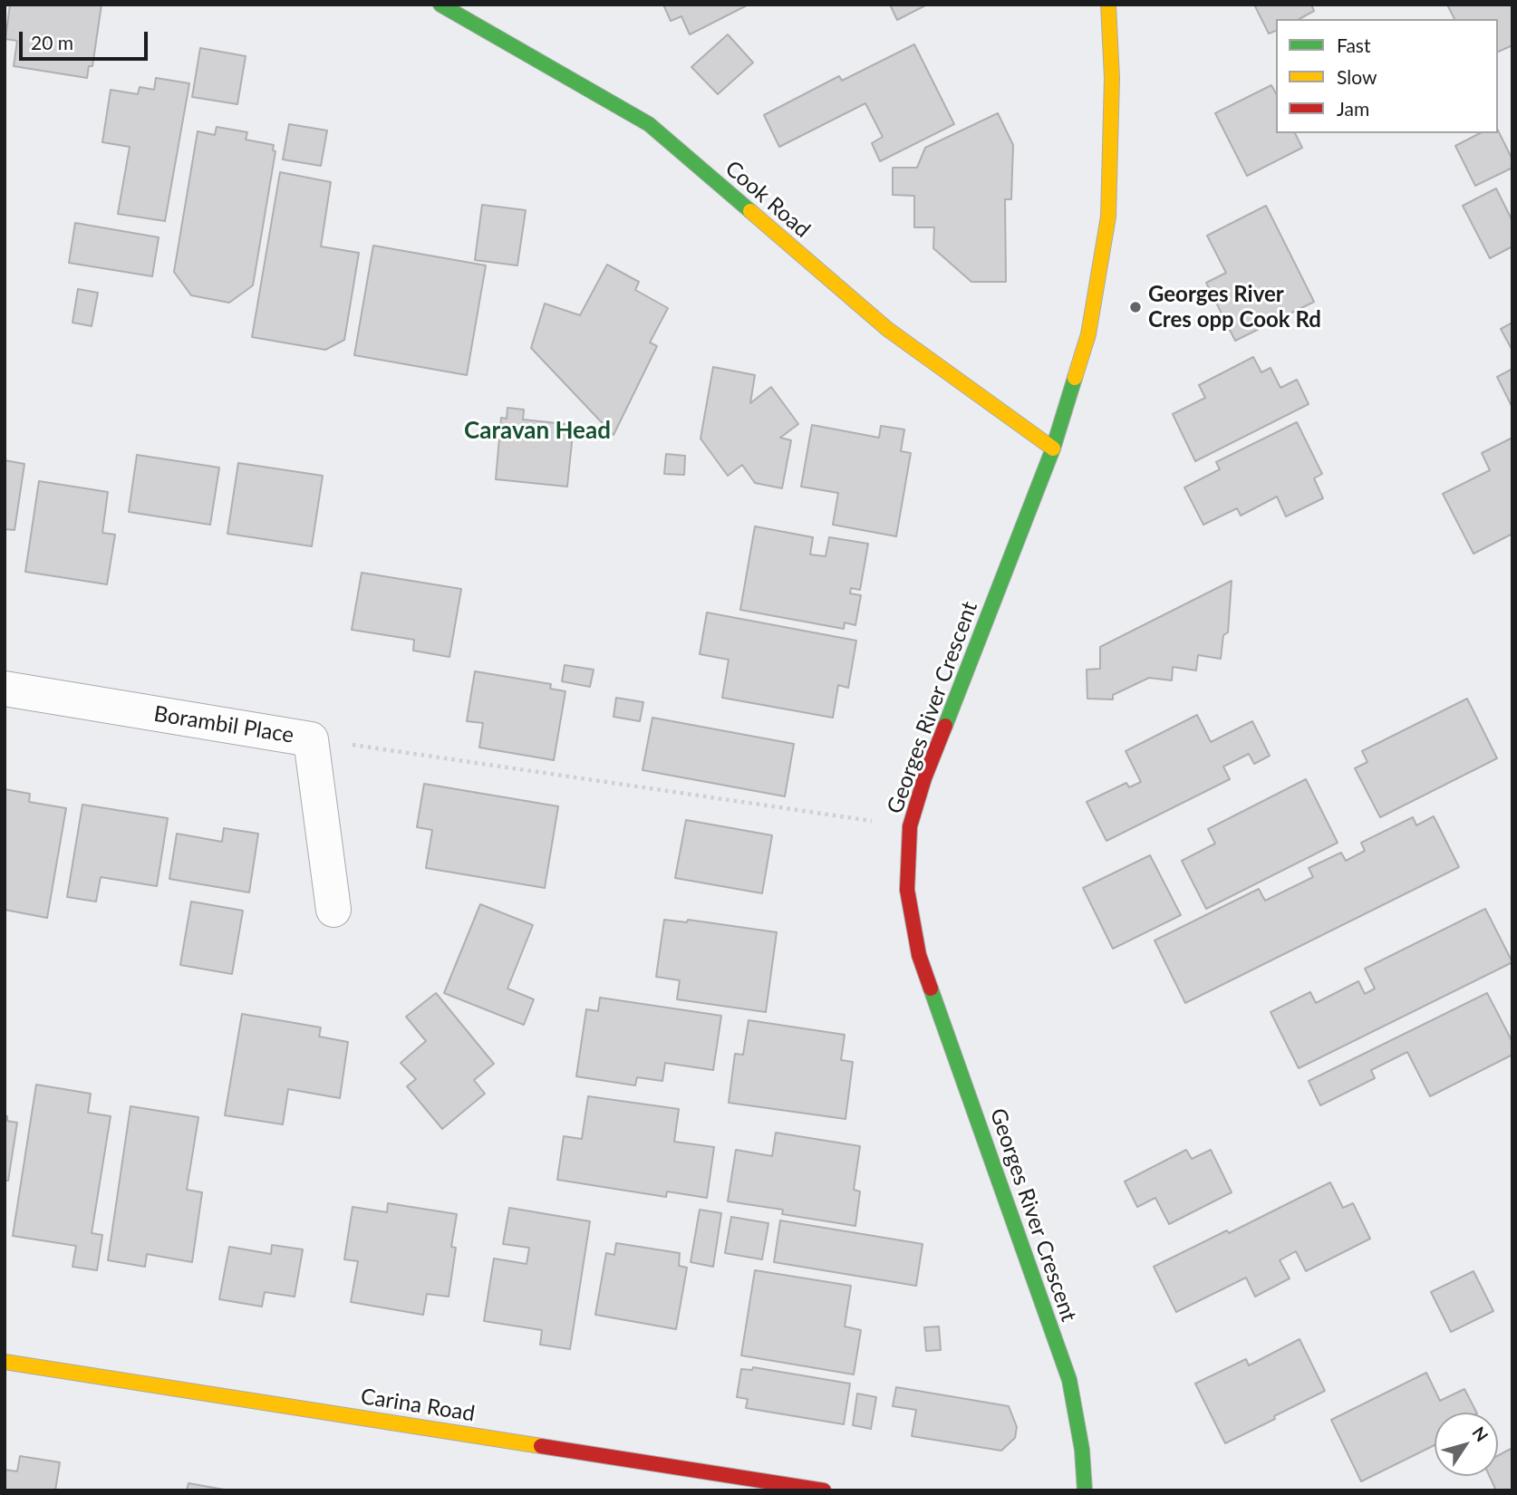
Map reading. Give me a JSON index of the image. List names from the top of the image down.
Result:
{
  "streets": {
    "street": [
      "Cook Road",
      "Georges River Crescent",
      "Borambil Place",
      "Carina Road"
    ]
  },
  "crossings": [
    ["Cook Road", "Georges River Crescent"]
  ],
  "districts": ["Caravan Head"],
  "places": ["Georges River Cres opp Cook Rd"],
  "legend": ["Fast", "Slow", "Jam"],
  "scale_bar": "20 m",
  "north": "top right"
}
